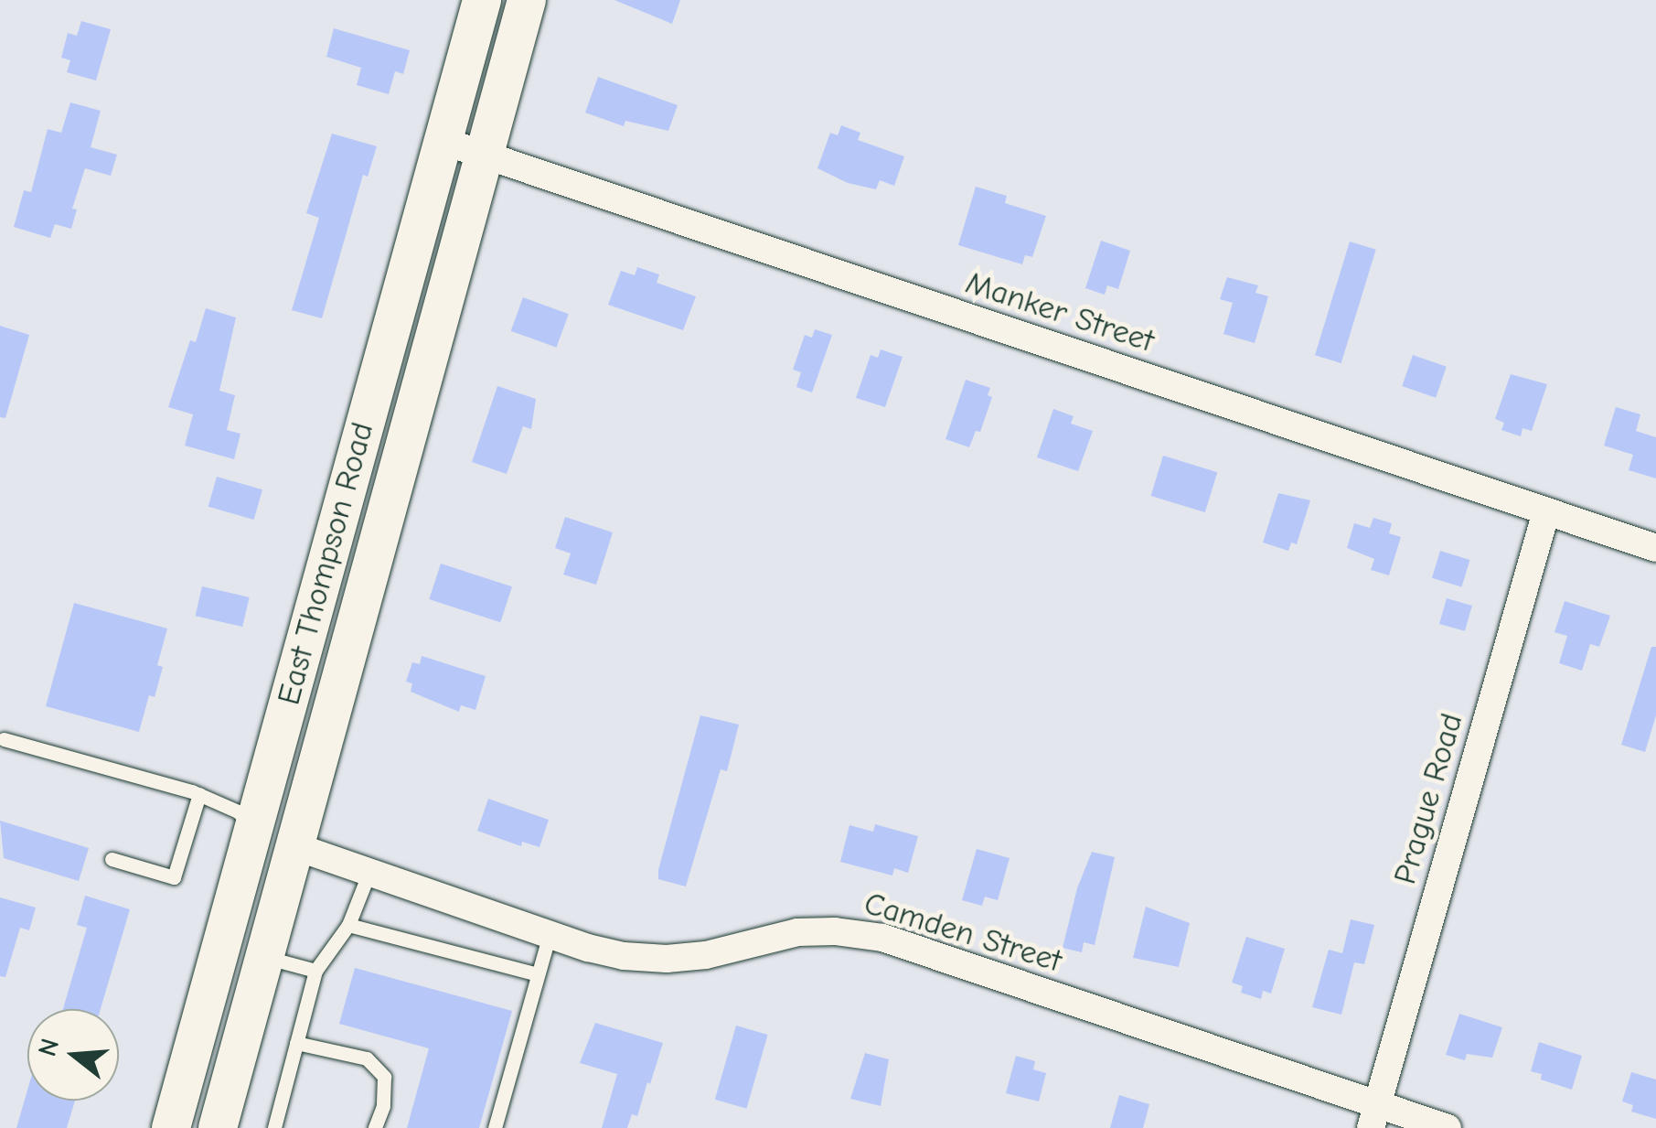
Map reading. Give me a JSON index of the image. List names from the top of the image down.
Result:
{
  "streets": {
    "main road": ["East Thompson Road"],
    "street": ["Manker Street", "Prague Road", "Camden Street"]
  },
  "crossings": [
    ["Manker Street", "East Thompson Road"],
    ["Manker Street", "Prague Road"],
    ["East Thompson Road", "Camden Street"],
    ["Prague Road", "Camden Street"]
  ],
  "north": "left"
}
